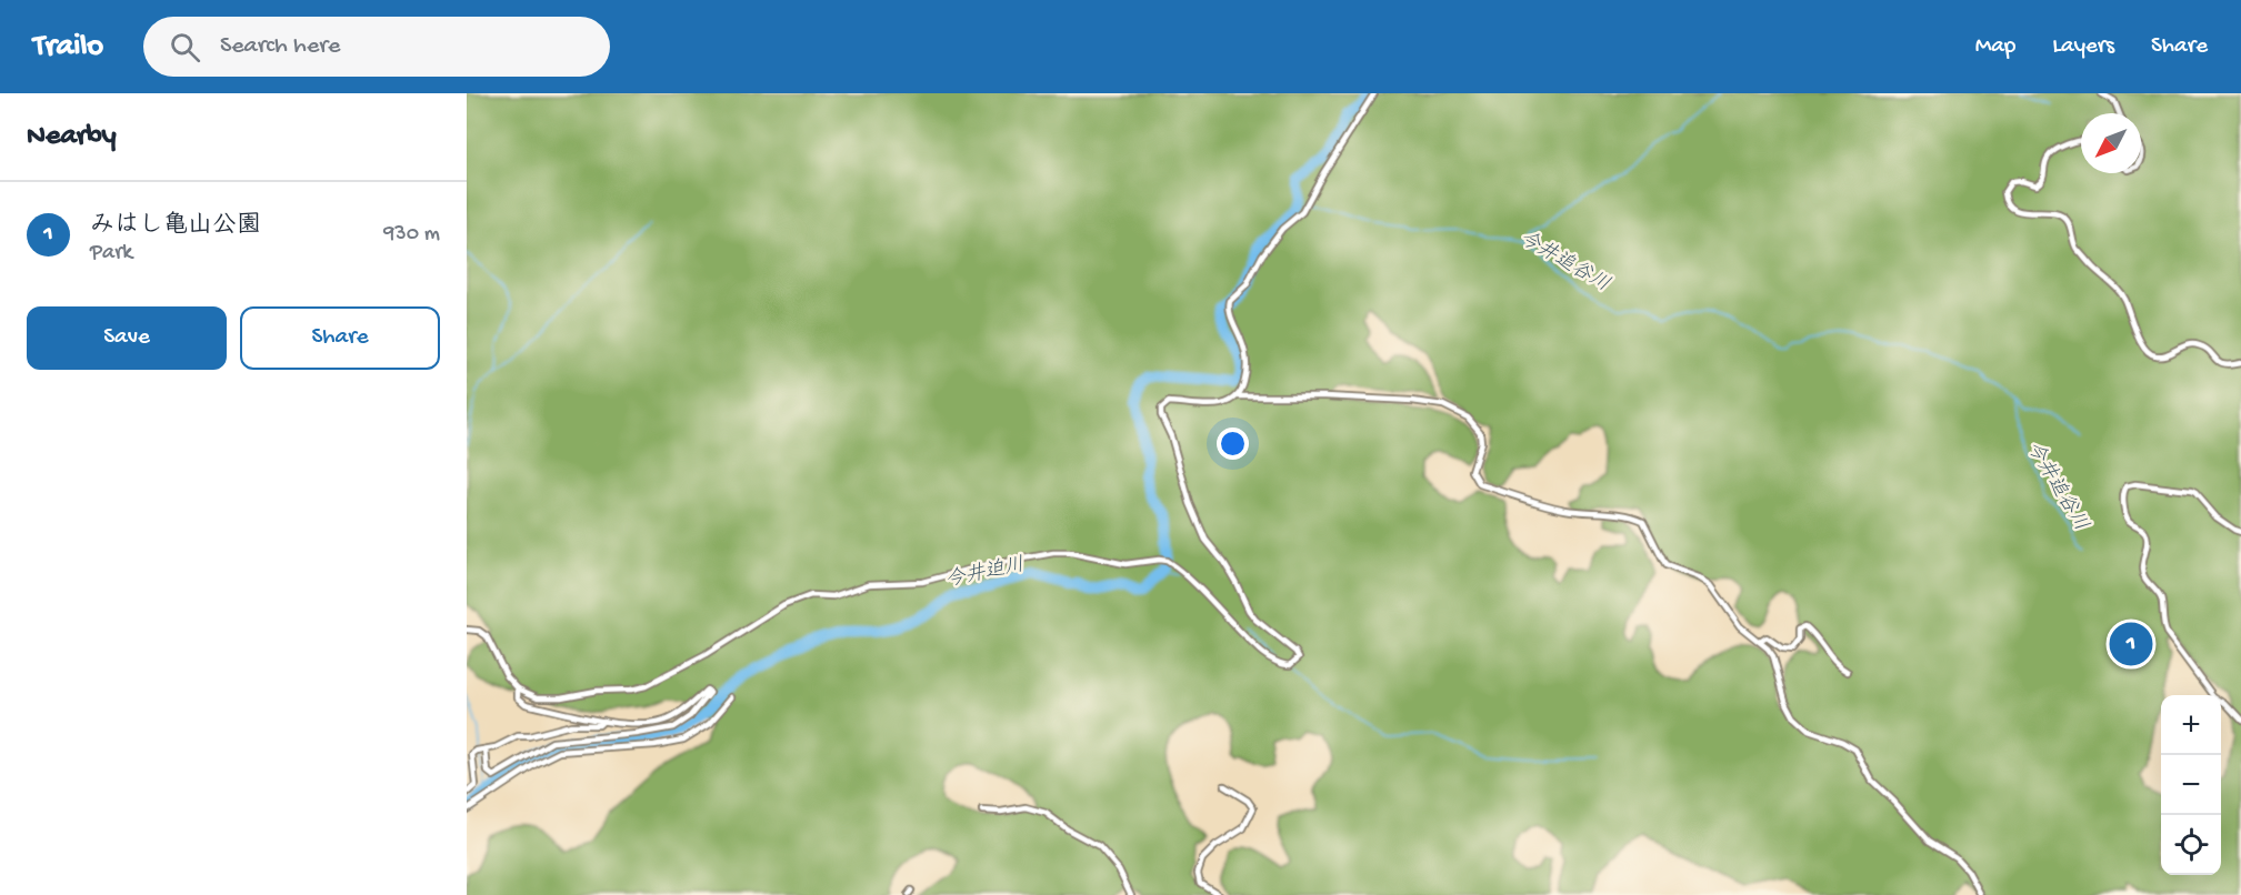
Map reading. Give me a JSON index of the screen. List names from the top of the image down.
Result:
{
  "water": ["今井追谷川", "今井迫川"],
  "north": "bottom left",
  "page": {
    "header": "Trailo",
    "search": "Search here",
    "nav": ["Map", "Layers", "Share"],
    "heading": "Nearby",
    "list": [
      {
        "mark": "1",
        "name": "みはし亀山公園",
        "note": "Park",
        "value": "930 m"
      }
    ],
    "buttons": ["Save", "Share"],
    "pins": "1",
    "map_buttons": ["+", "−"]
  }
}
